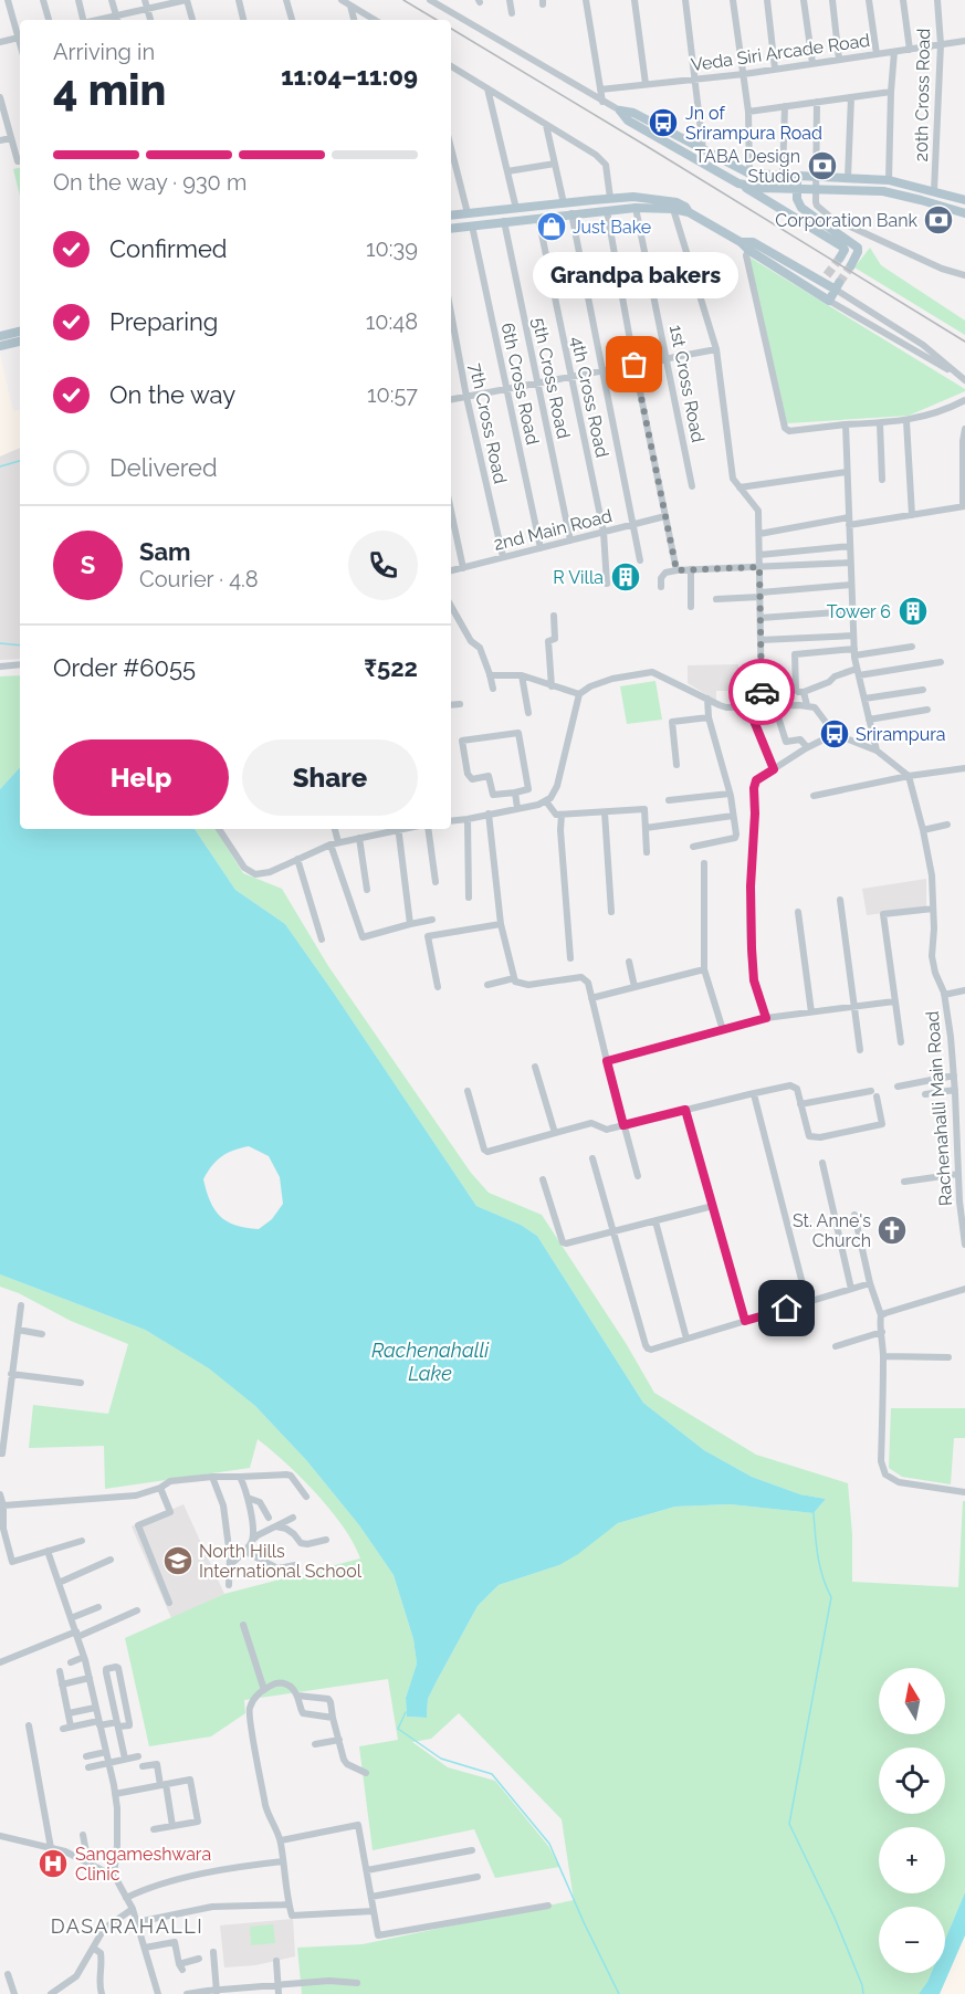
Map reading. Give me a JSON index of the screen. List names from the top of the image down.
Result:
{
  "streets": {
    "street": [
      "Veda Siri Arcade Road",
      "20th Cross Road",
      "5th Cross Road",
      "6th Cross Road",
      "1st Cross Road",
      "4th Cross Road",
      "7th Cross Road",
      "2nd Main Road",
      "Rachenahalli Main Road"
    ]
  },
  "crossings": [
    ["Veda Siri Arcade Road", "20th Cross Road"],
    ["5th Cross Road", "2nd Main Road"],
    ["6th Cross Road", "2nd Main Road"],
    ["4th Cross Road", "2nd Main Road"],
    ["7th Cross Road", "2nd Main Road"]
  ],
  "districts": ["DASARAHALLI"],
  "water": ["Rachenahalli Lake"],
  "places": {
    "bus stop": ["Jn of Srirampura Road", "Srirampura"],
    "bank": ["TABA Design Studio", "Corporation Bank"],
    "shop": ["Just Bake"],
    "other": ["Grandpa bakers"],
    "building": ["R Villa", "Tower 6"],
    "church": ["St. Anne's Church"],
    "school or university": ["North Hills International School"],
    "hospital": ["Sangameshwara Clinic"]
  },
  "north": "top",
  "page": {
    "heading": ["4 min", "Arriving in", "11:04–11:09"],
    "panel": [
      "Sam",
      "Courier · 4.8",
      "Order #6055",
      "₹522"
    ],
    "bar": "On the way · 930 m",
    "list": [
      ["Confirmed", "10:39"],
      ["Preparing", "10:48"],
      ["On the way", "10:57"],
      "Delivered"
    ],
    "bubble": "Grandpa bakers",
    "round": "S",
    "buttons": ["Help", "Share"],
    "map_buttons": ["+", "−"]
  }
}
